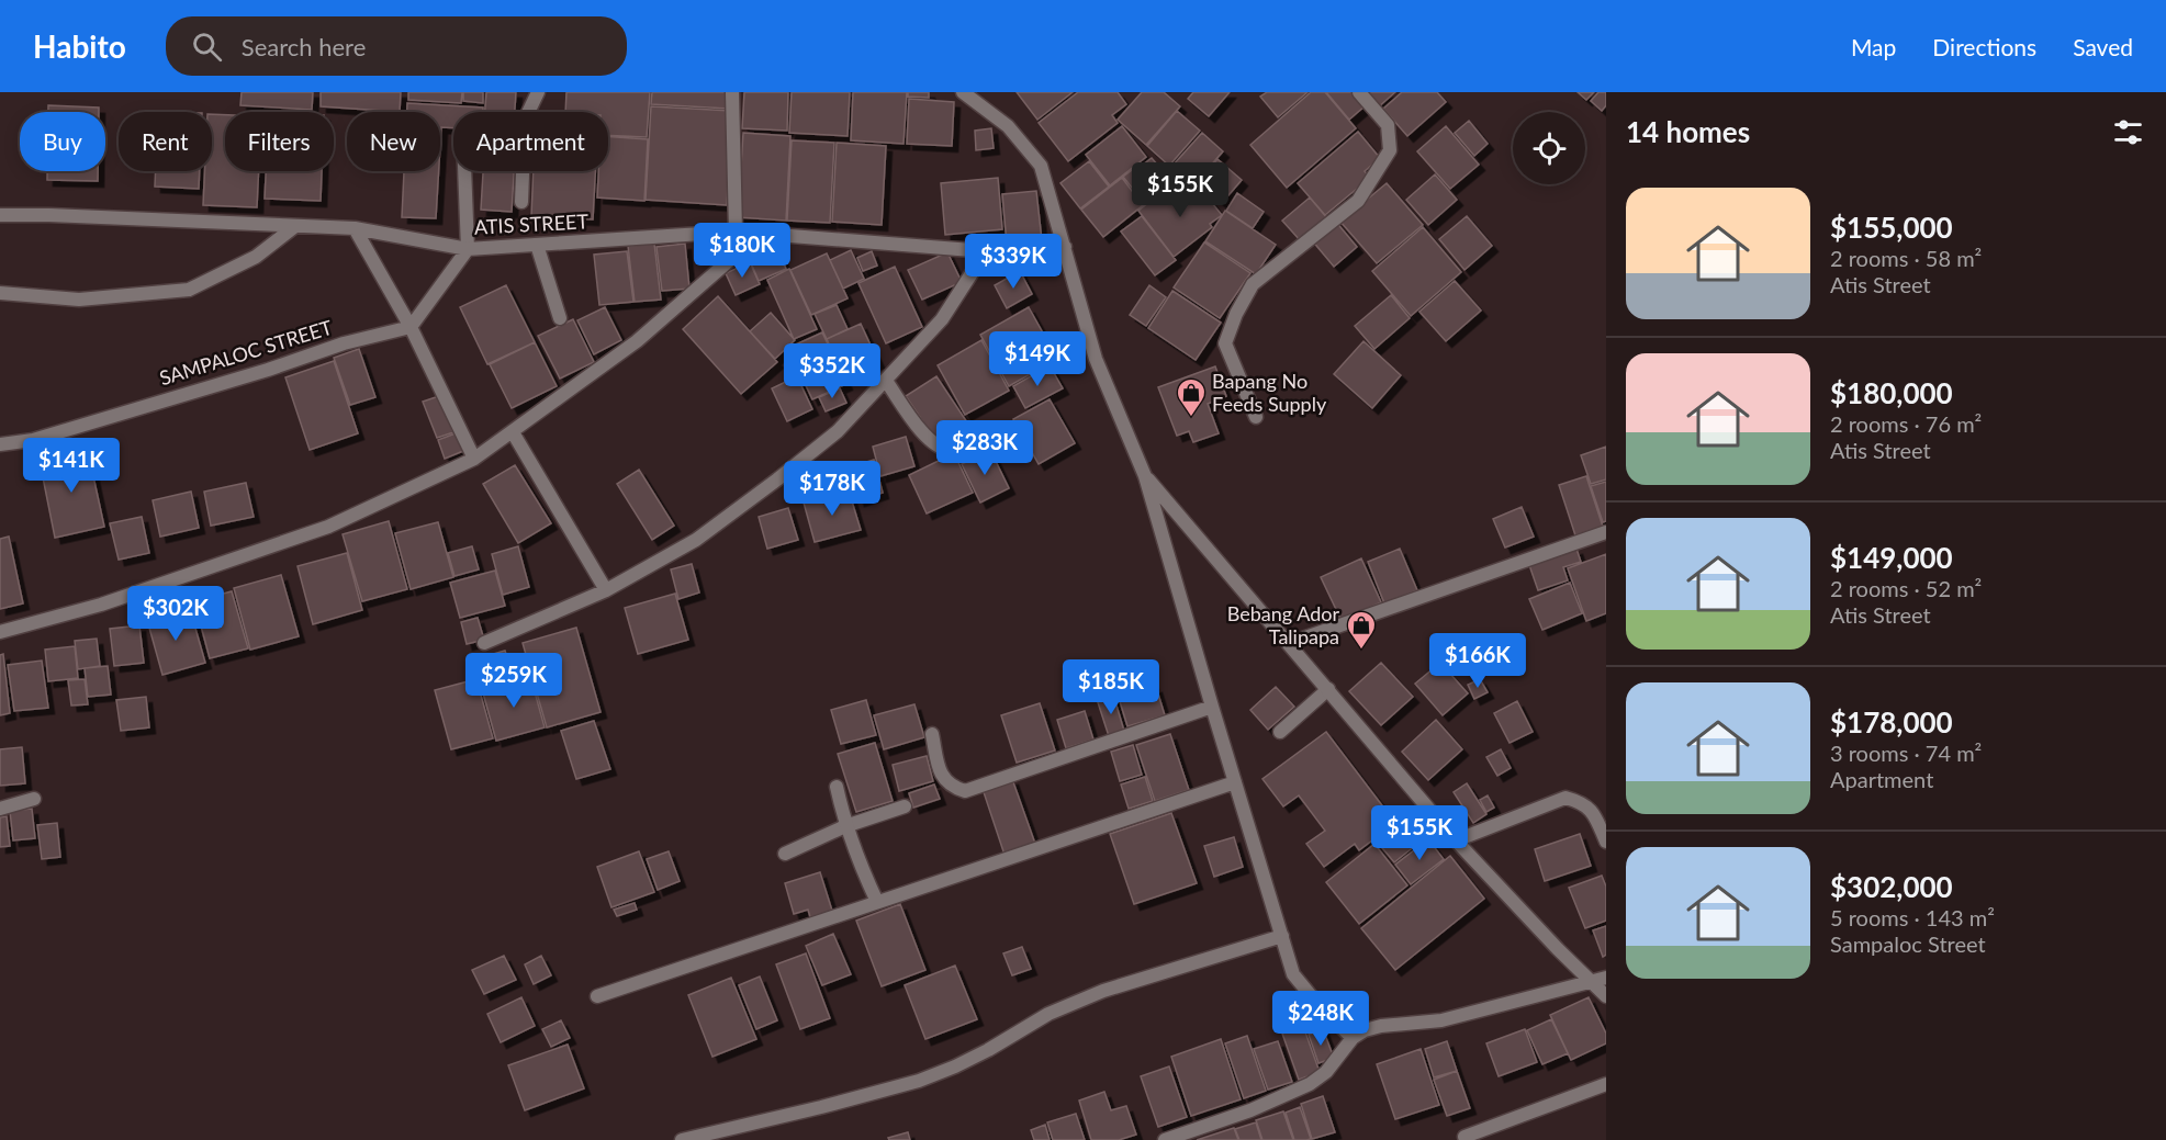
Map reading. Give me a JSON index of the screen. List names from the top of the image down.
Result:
{
  "streets": {
    "street": ["ATIS STREET", "SAMPALOC STREET"]
  },
  "places": {
    "shop": ["Bapang No Feeds Supply", "Bebang Ador Talipapa"]
  },
  "page": {
    "header": "Habito",
    "search": "Search here",
    "nav": ["Map", "Directions", "Saved"],
    "heading": "14 homes",
    "chip": [
      "Buy",
      "Rent",
      "Filters",
      "New",
      "Apartment"
    ],
    "price": [
      "$155K",
      "$180K",
      "$339K",
      "$149K",
      "$352K",
      "$283K",
      "$141K",
      "$178K",
      "$302K",
      "$166K",
      "$259K",
      "$185K",
      "$155K",
      "$248K"
    ],
    "list": [
      {
        "name": "$155,000",
        "note": "2 rooms · 58 m² · Atis Street"
      },
      {
        "name": "$180,000",
        "note": "2 rooms · 76 m² · Atis Street"
      },
      {
        "name": "$149,000",
        "note": "2 rooms · 52 m² · Atis Street"
      },
      {
        "name": "$178,000",
        "note": "3 rooms · 74 m² · Apartment"
      },
      {
        "name": "$302,000",
        "note": "5 rooms · 143 m² · Sampaloc Street"
      }
    ]
  }
}
